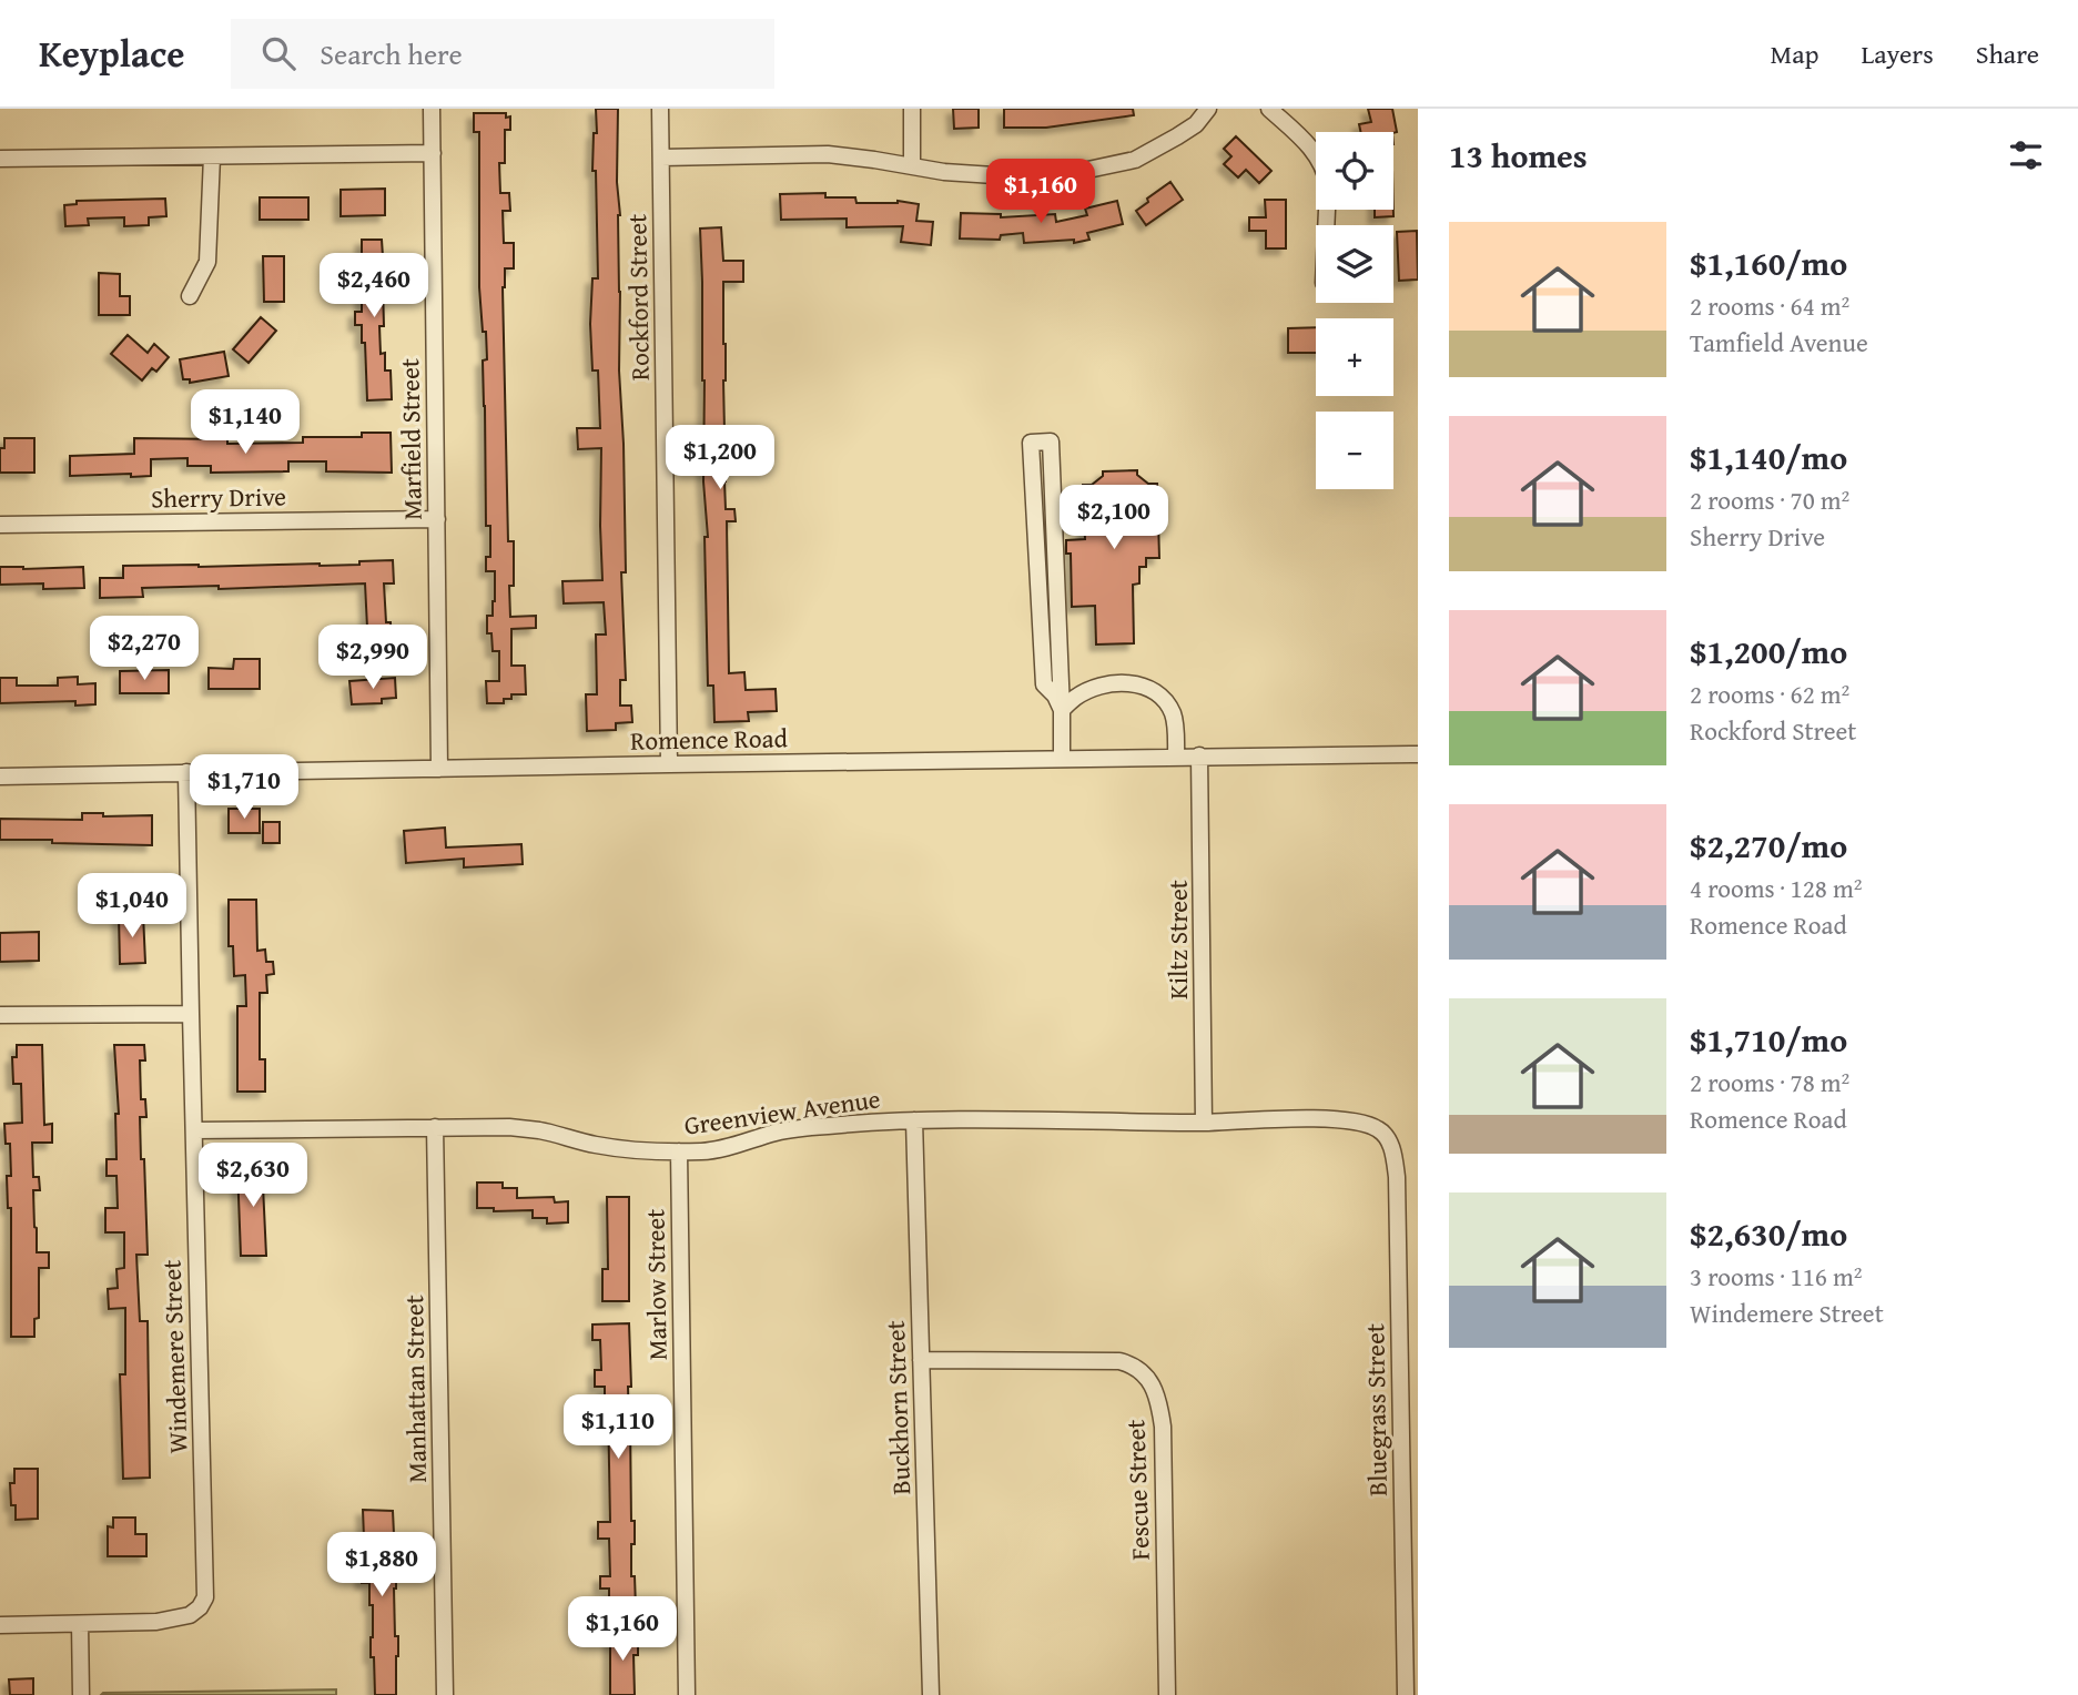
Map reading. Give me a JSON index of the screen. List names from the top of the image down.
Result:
{
  "streets": {
    "street": [
      "Rockford Street",
      "Marfield Street",
      "Sherry Drive",
      "Romence Road",
      "Kiltz Street",
      "Greenview Avenue",
      "Marlow Street",
      "Windemere Street",
      "Manhattan Street",
      "Buckhorn Street",
      "Bluegrass Street",
      "Fescue Street"
    ]
  },
  "crossings": [
    ["Rockford Street", "Romence Road"],
    ["Marfield Street", "Sherry Drive"],
    ["Marfield Street", "Romence Road"],
    ["Romence Road", "Kiltz Street"],
    ["Romence Road", "Windemere Street"],
    ["Kiltz Street", "Greenview Avenue"],
    ["Greenview Avenue", "Marlow Street"],
    ["Greenview Avenue", "Windemere Street"],
    ["Greenview Avenue", "Manhattan Street"],
    ["Greenview Avenue", "Buckhorn Street"],
    ["Greenview Avenue", "Bluegrass Street"],
    ["Buckhorn Street", "Fescue Street"]
  ],
  "page": {
    "header": "Keyplace",
    "search": "Search here",
    "nav": ["Map", "Layers", "Share"],
    "heading": "13 homes",
    "map_buttons": ["+", "−"],
    "price": [
      "$1,160",
      "$2,460",
      "$1,140",
      "$1,200",
      "$2,100",
      "$2,270",
      "$2,990",
      "$1,710",
      "$1,040",
      "$2,630",
      "$1,110",
      "$1,880",
      "$1,160"
    ],
    "list": [
      {
        "name": "$1,160/mo",
        "note": "2 rooms · 64 m² · Tamfield Avenue"
      },
      {
        "name": "$1,140/mo",
        "note": "2 rooms · 70 m² · Sherry Drive"
      },
      {
        "name": "$1,200/mo",
        "note": "2 rooms · 62 m² · Rockford Street"
      },
      {
        "name": "$2,270/mo",
        "note": "4 rooms · 128 m² · Romence Road"
      },
      {
        "name": "$1,710/mo",
        "note": "2 rooms · 78 m² · Romence Road"
      },
      {
        "name": "$2,630/mo",
        "note": "3 rooms · 116 m² · Windemere Street"
      }
    ]
  }
}
